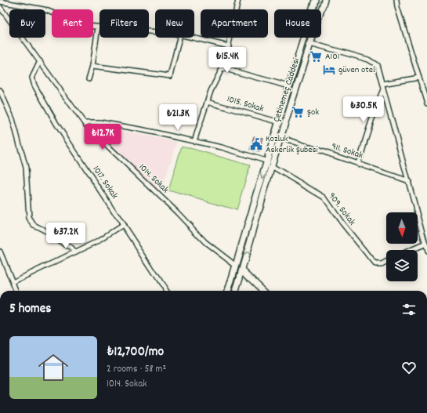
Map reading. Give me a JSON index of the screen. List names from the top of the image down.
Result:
{
  "streets": {
    "main road": ["Çetinemeç Caddesi"],
    "street": [
      "1015. Sokak",
      "911. Sokak",
      "1014. Sokak",
      "1017. Sokak",
      "909. Sokak"
    ]
  },
  "crossings": [
    ["Çetinemeç Caddesi", "1015. Sokak"],
    ["Çetinemeç Caddesi", "911. Sokak"],
    ["Çetinemeç Caddesi", "1014. Sokak"],
    ["Çetinemeç Caddesi", "909. Sokak"],
    ["1014. Sokak", "1017. Sokak"],
    ["1014. Sokak", "909. Sokak"]
  ],
  "places": {
    "supermarket": ["A101", "Şok"],
    "hotel": ["güven otel"],
    "public building": ["Kozluk Askerlik Şubesi"]
  },
  "north": "bottom",
  "page": {
    "chip": [
      "Buy",
      "Rent",
      "Filters",
      "New",
      "Apartment",
      "House"
    ],
    "price": [
      "₺15.4K",
      "₺30.5K",
      "₺21.3K",
      "₺12.7K",
      "₺37.2K"
    ],
    "heading": "5 homes",
    "list": [
      {
        "name": "₺12,700/mo",
        "note": "2 rooms · 58 m² · 1014. Sokak"
      }
    ]
  }
}
